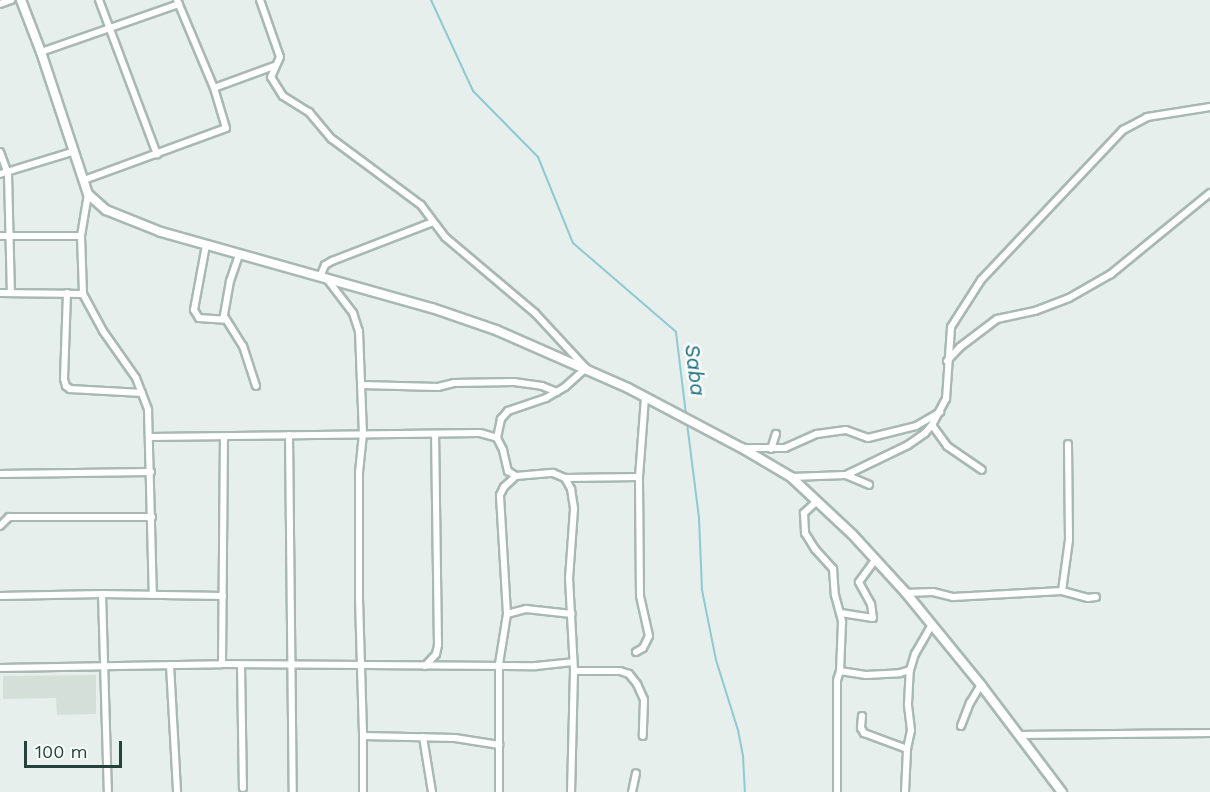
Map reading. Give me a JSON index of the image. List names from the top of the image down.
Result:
{
  "water": ["Saba"],
  "scale_bar": "100 m"
}
